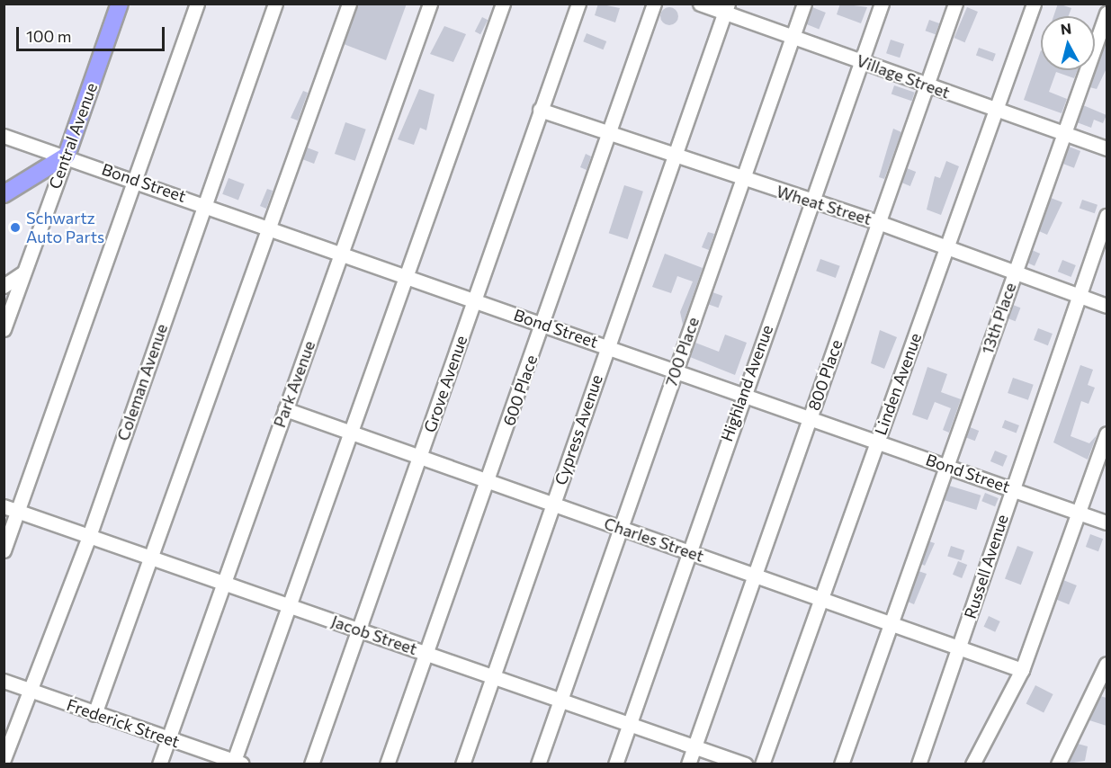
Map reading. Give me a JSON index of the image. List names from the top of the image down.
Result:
{
  "streets": {
    "main road": ["Central Avenue"],
    "street": [
      "Village Street",
      "Bond Street",
      "Wheat Street",
      "13th Place",
      "700 Place",
      "800 Place",
      "Coleman Avenue",
      "Highland Avenue",
      "Park Avenue",
      "Grove Avenue",
      "Linden Avenue",
      "600 Place",
      "Cypress Avenue",
      "Charles Street",
      "Russell Avenue",
      "Jacob Street",
      "Frederick Street"
    ]
  },
  "crossings": [
    ["Village Street", "13th Place"],
    ["Village Street", "700 Place"],
    ["Village Street", "800 Place"],
    ["Village Street", "Highland Avenue"],
    ["Village Street", "Linden Avenue"],
    ["Village Street", "Cypress Avenue"],
    ["Central Avenue", "Bond Street"],
    ["Bond Street", "13th Place"],
    ["Bond Street", "700 Place"],
    ["Bond Street", "800 Place"],
    ["Bond Street", "Coleman Avenue"],
    ["Bond Street", "Highland Avenue"],
    ["Bond Street", "Park Avenue"],
    ["Bond Street", "Grove Avenue"],
    ["Bond Street", "Linden Avenue"],
    ["Bond Street", "600 Place"],
    ["Bond Street", "Cypress Avenue"],
    ["Bond Street", "Russell Avenue"],
    ["Wheat Street", "13th Place"],
    ["Wheat Street", "700 Place"],
    ["Wheat Street", "800 Place"],
    ["Wheat Street", "Highland Avenue"],
    ["Wheat Street", "Grove Avenue"],
    ["Wheat Street", "Linden Avenue"],
    ["Wheat Street", "600 Place"],
    ["Wheat Street", "Cypress Avenue"],
    ["Wheat Street", "Russell Avenue"],
    ["13th Place", "Charles Street"],
    ["700 Place", "Charles Street"],
    ["700 Place", "Jacob Street"],
    ["800 Place", "Charles Street"],
    ["800 Place", "Jacob Street"],
    ["Coleman Avenue", "Jacob Street"],
    ["Coleman Avenue", "Frederick Street"],
    ["Highland Avenue", "Charles Street"],
    ["Highland Avenue", "Jacob Street"],
    ["Park Avenue", "Charles Street"],
    ["Park Avenue", "Jacob Street"],
    ["Park Avenue", "Frederick Street"],
    ["Grove Avenue", "Charles Street"],
    ["Grove Avenue", "Jacob Street"],
    ["Linden Avenue", "Charles Street"],
    ["600 Place", "Charles Street"],
    ["600 Place", "Jacob Street"],
    ["Cypress Avenue", "Charles Street"],
    ["Cypress Avenue", "Jacob Street"],
    ["Charles Street", "Russell Avenue"]
  ],
  "places": ["Schwartz Auto Parts"],
  "scale_bar": "100 m",
  "north": "top"
}
